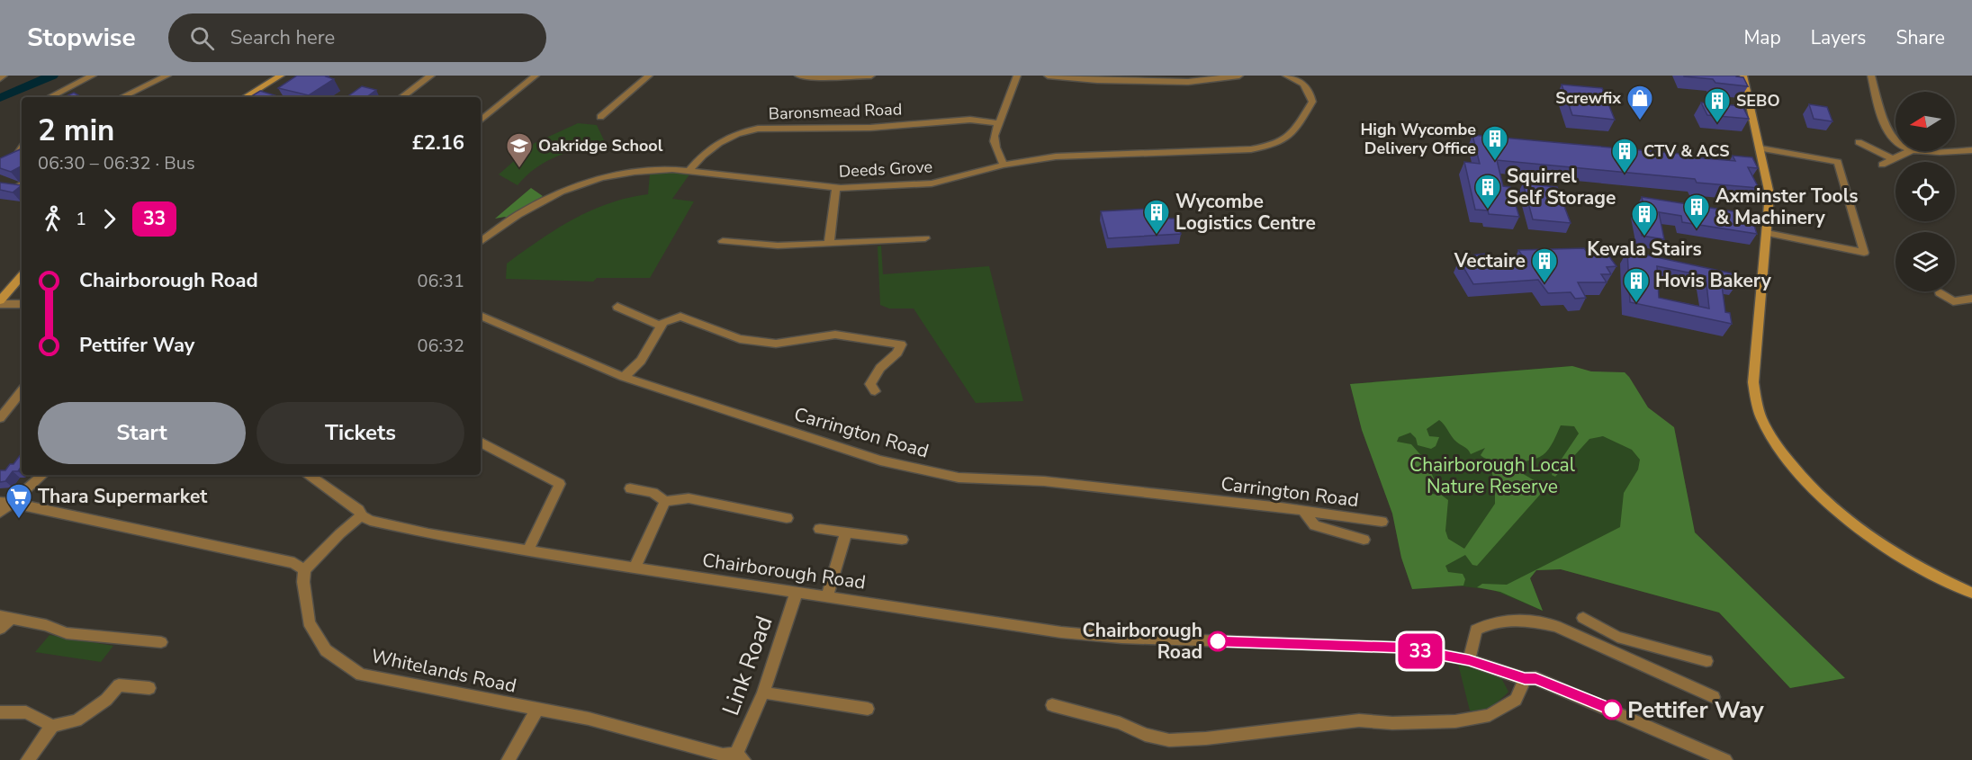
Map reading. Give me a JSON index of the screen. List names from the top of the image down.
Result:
{
  "streets": {
    "street": [
      "Baronsmead Road",
      "Deeds Grove",
      "Carrington Road",
      "Chairborough Road",
      "Link Road",
      "Whitelands Road"
    ]
  },
  "crossings": [
    ["Baronsmead Road", "Deeds Grove"],
    ["Chairborough Road", "Link Road"],
    ["Link Road", "Whitelands Road"]
  ],
  "parks": ["Chairborough Local Nature Reserve"],
  "places": {
    "shop": ["Screwfix"],
    "building": [
      "SEBO",
      "High Wycombe Delivery Office",
      "CTV & ACS",
      "Squirrel Self Storage",
      "Axminster Tools & Machinery",
      "Wycombe Logistics Centre",
      "Kevala Stairs",
      "Vectaire",
      "Hovis Bakery"
    ],
    "school or university": ["Oakridge School"],
    "supermarket": ["Thara Supermarket"],
    "other": ["Chairborough Road", "Pettifer Way"]
  },
  "lines": ["bus line 33"],
  "north": "left",
  "page": {
    "header": "Stopwise",
    "search": "Search here",
    "nav": ["Map", "Layers", "Share"],
    "on_map": "33",
    "heading": ["2 min", "06:30 – 06:32 · Bus", "£2.16"],
    "legs": ["1", "33"],
    "list": [
      {
        "name": "Chairborough Road",
        "value": "06:31"
      },
      {
        "name": "Pettifer Way",
        "value": "06:32"
      }
    ],
    "buttons": ["Start", "Tickets"]
  }
}
